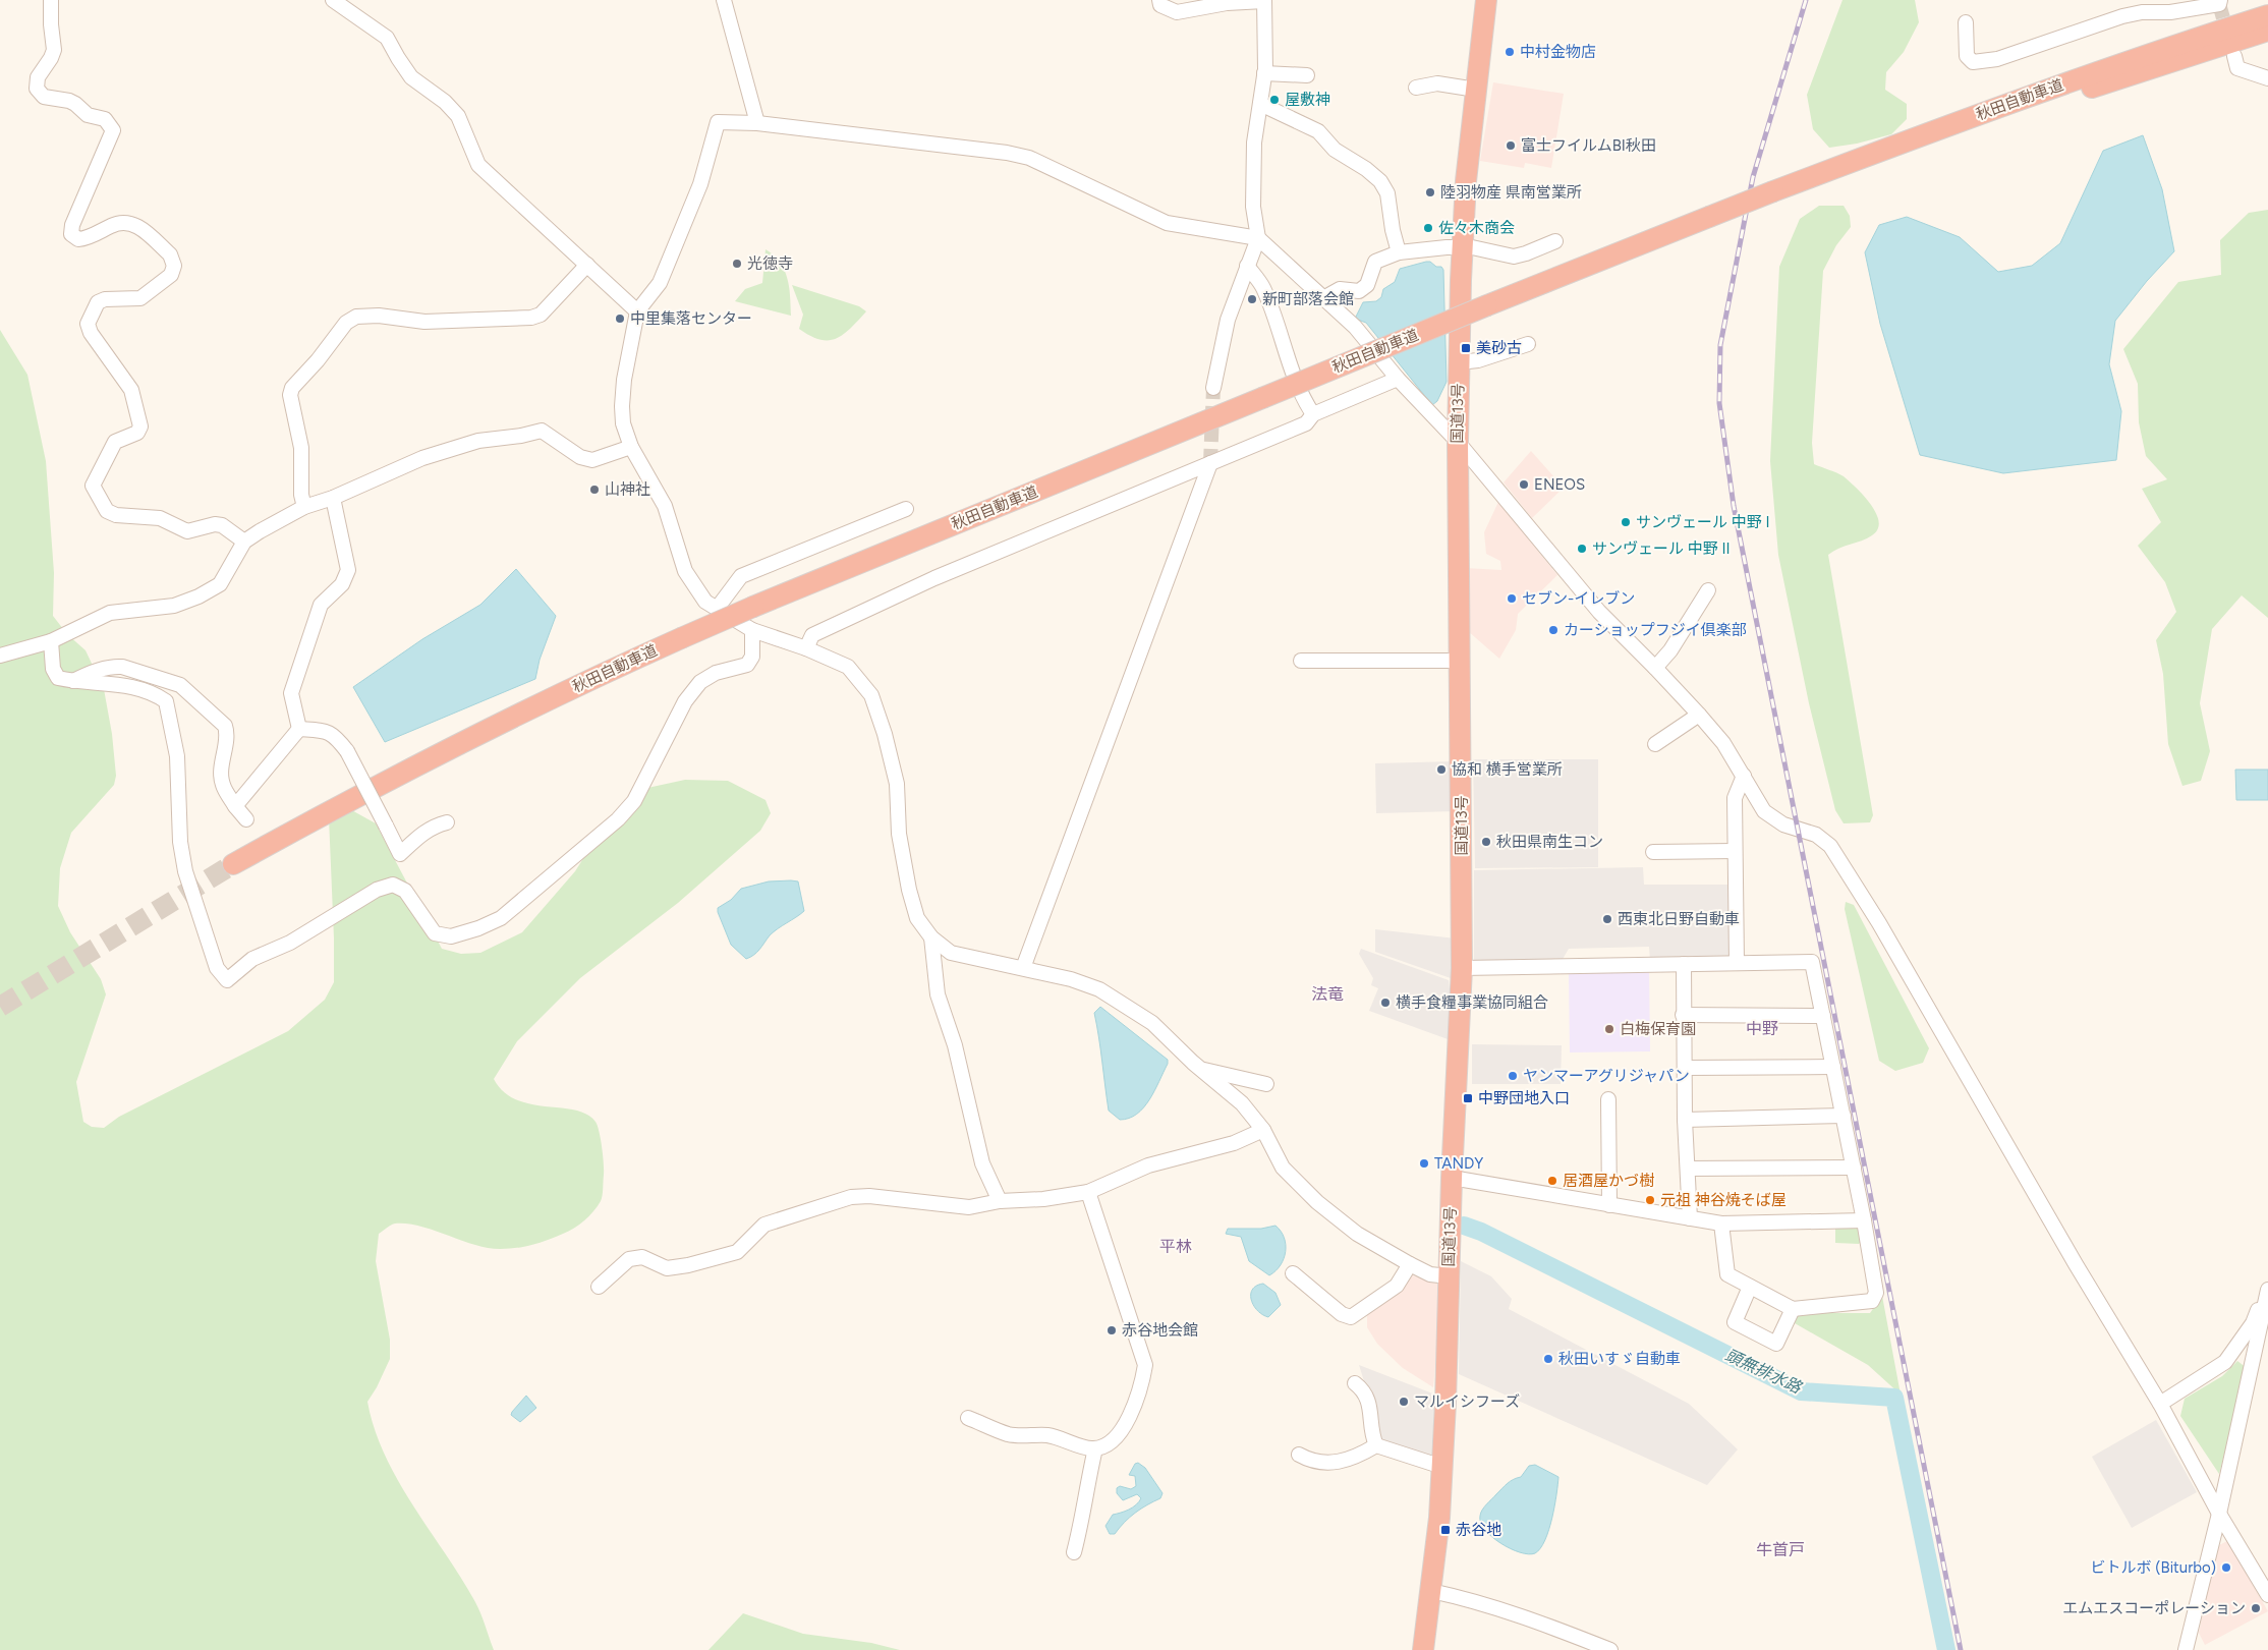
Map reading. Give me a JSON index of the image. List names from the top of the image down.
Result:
{
  "streets": {
    "highway": ["秋田自動車道", "国道13号"]
  },
  "districts": [
    "法竜",
    "中野",
    "平林",
    "牛首戸"
  ],
  "water": ["頭無排水路"],
  "places": {
    "other": [
      "中村金物店",
      "屋敷神",
      "富士フイルムBI秋田",
      "陸羽物産 県南営業所",
      "佐々木商会",
      "光徳寺",
      "新町部落会館",
      "中里集落センター",
      "ENEOS",
      "山神社",
      "サンヴェール 中野 I",
      "サンヴェール 中野 II",
      "セブン-イレブン",
      "カーショップフジイ倶楽部",
      "協和 横手営業所",
      "秋田県南生コン",
      "西東北日野自動車",
      "横手食糧事業協同組合",
      "白梅保育園",
      "ヤンマーアグリジャパン",
      "TANDY",
      "居酒屋かづ樹",
      "元祖 神谷焼そば屋",
      "赤谷地会館",
      "秋田いすゞ自動車",
      "マルイシフーズ",
      "ビトルボ (Biturbo)",
      "エムエスコーポレーション"
    ],
    "transit": ["美砂古", "中野団地入口", "赤谷地"]
  }
}
